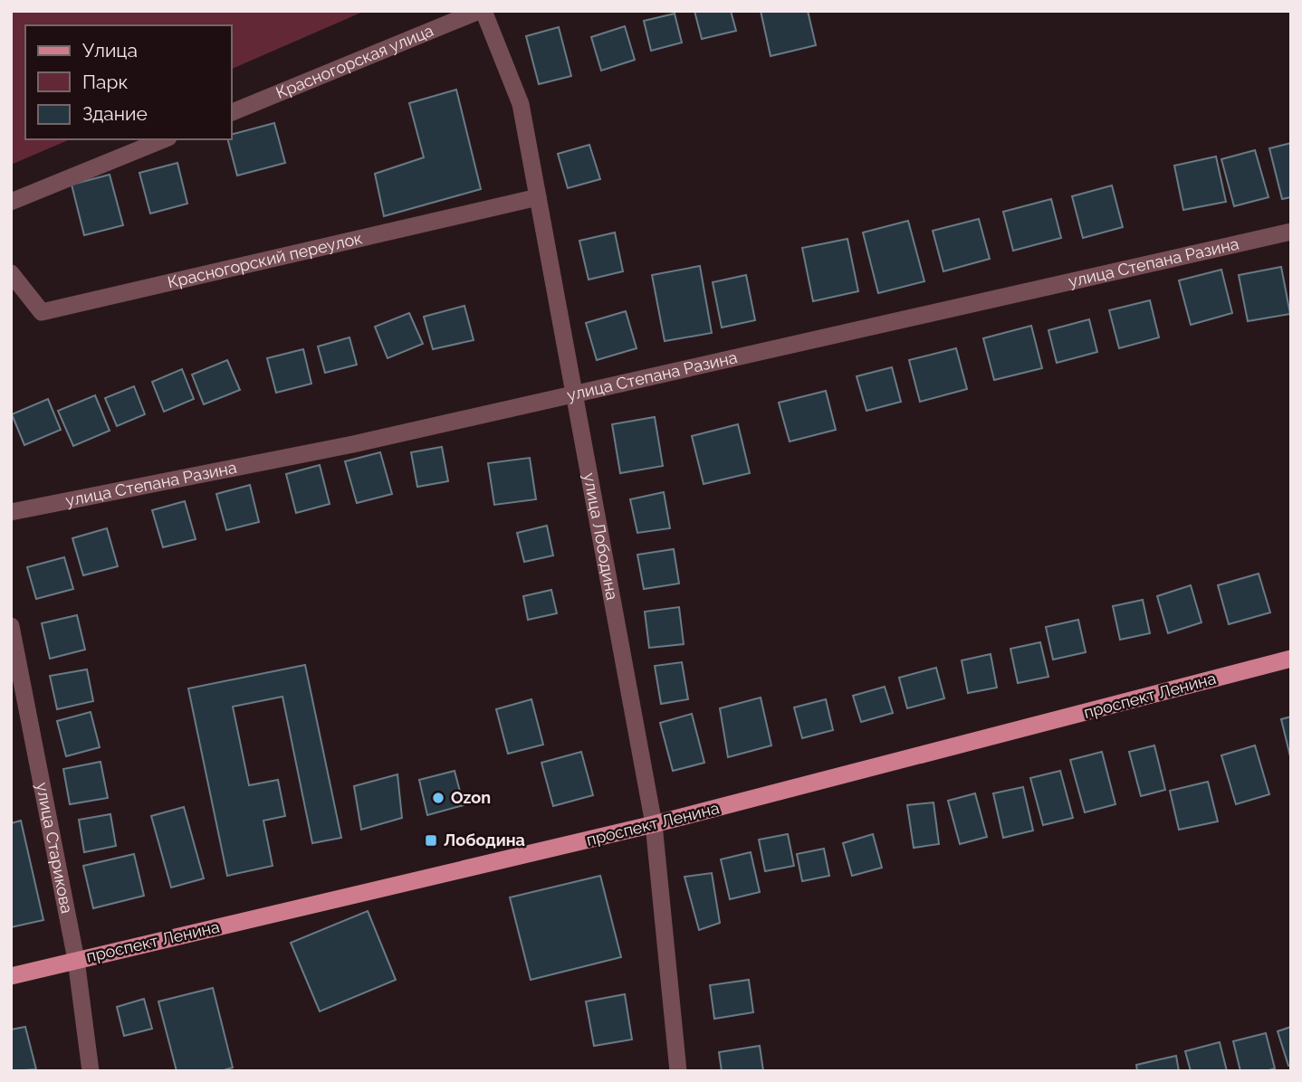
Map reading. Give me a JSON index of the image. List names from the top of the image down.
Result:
{
  "streets": {
    "main road": ["проспект Ленина"],
    "street": [
      "Красногорская улица",
      "Красногорский переулок",
      "улица Степана Разина",
      "улица Лободина",
      "улица Старикова"
    ]
  },
  "crossings": [
    ["Красногорская улица", "улица Лободина"],
    ["Красногорский переулок", "улица Лободина"],
    ["улица Степана Разина", "улица Лободина"],
    ["улица Лободина", "проспект Ленина"],
    ["проспект Ленина", "улица Старикова"]
  ],
  "places": {
    "other": ["Ozon"],
    "transit": ["Лободина"]
  },
  "legend": ["Улица", "Парк", "Здание"]
}
